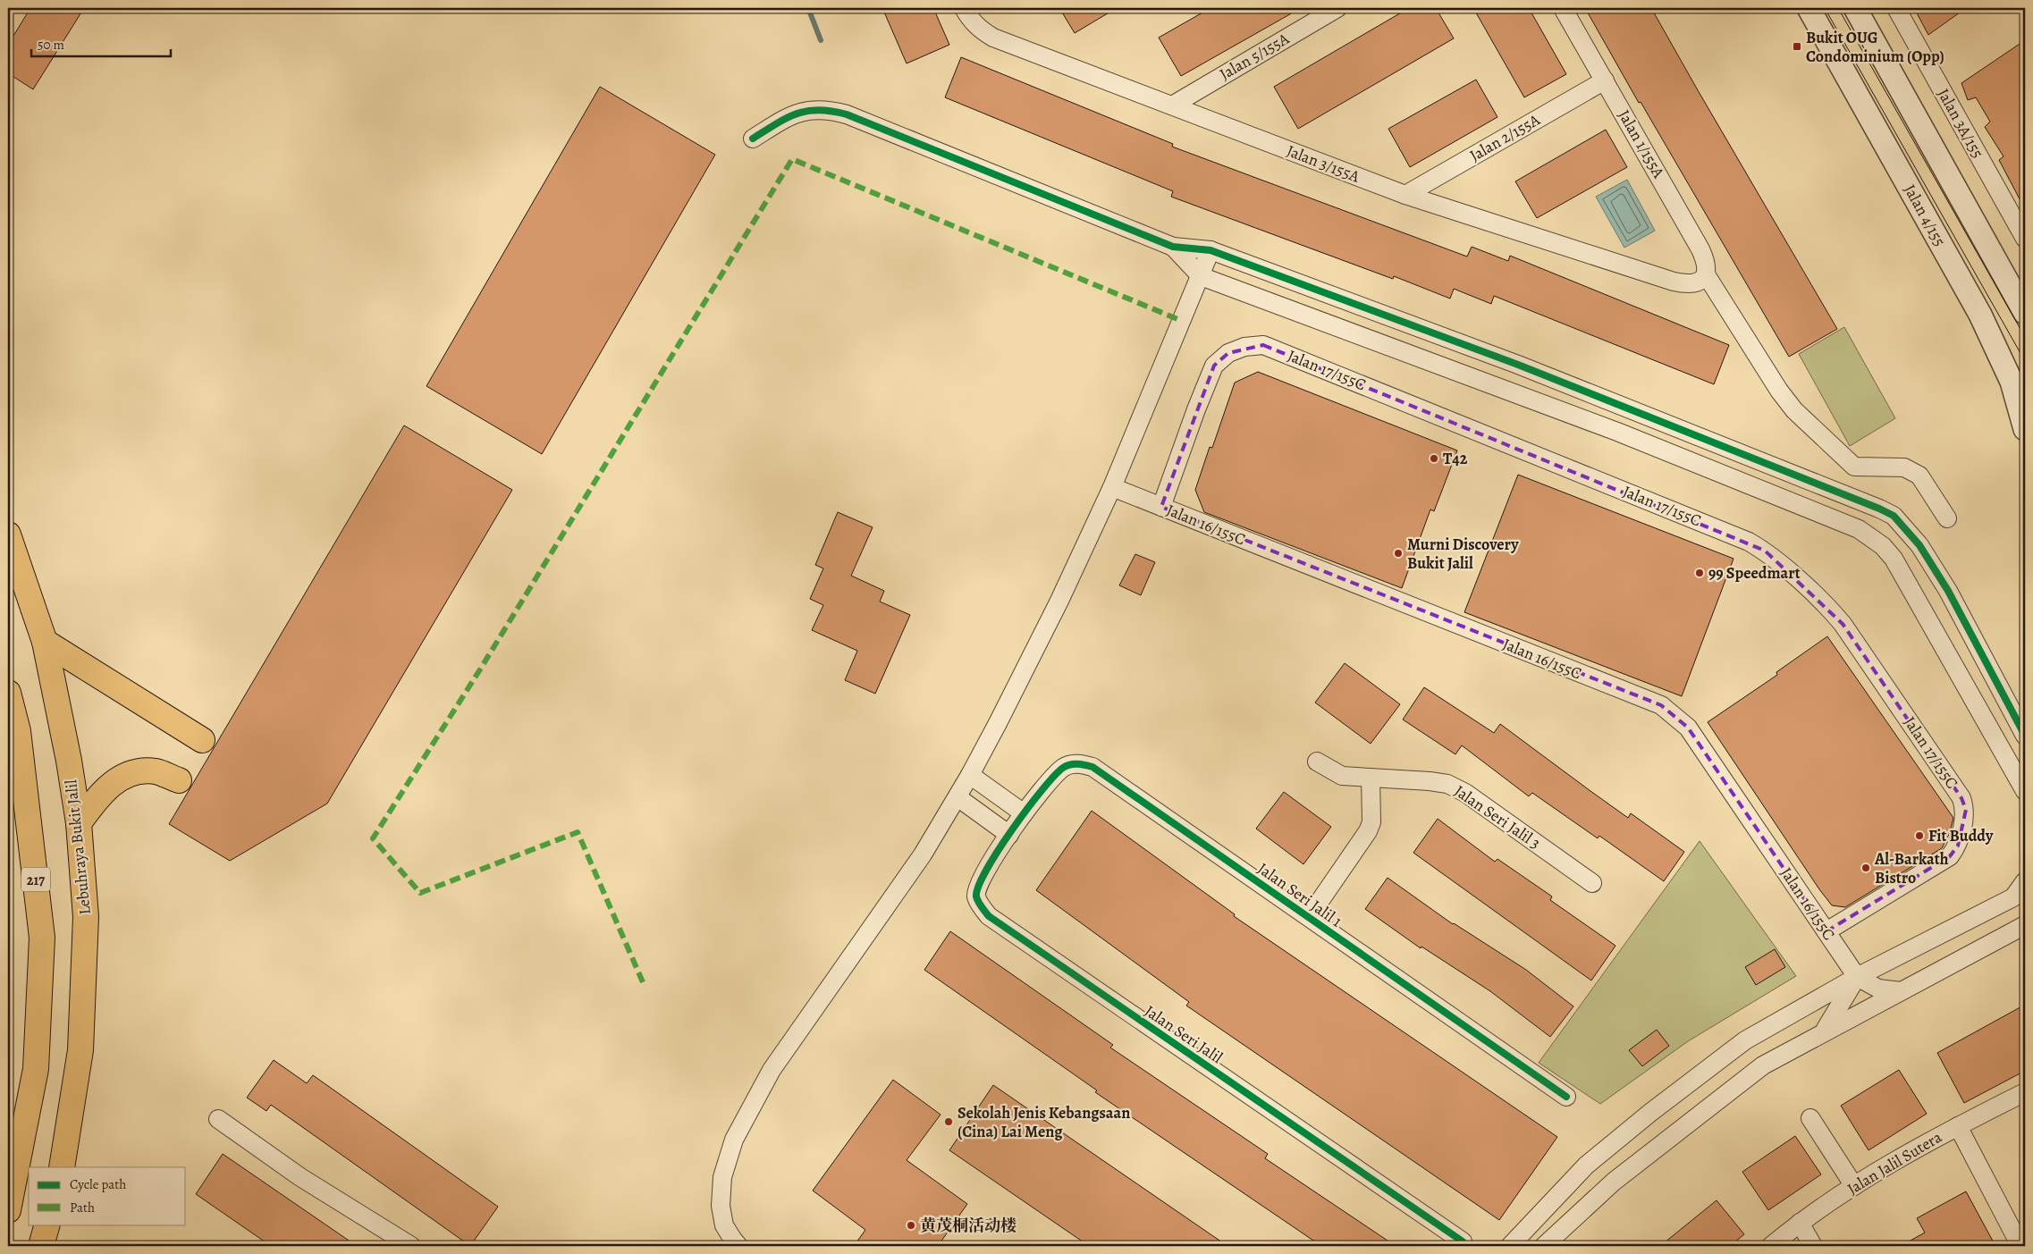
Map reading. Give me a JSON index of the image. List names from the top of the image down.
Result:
{
  "streets": {
    "highway": ["Lebuhraya Bukit Jalil", "217"],
    "street": [
      "Jalan 5/155A",
      "Jalan 3A/155",
      "Jalan 2/155A",
      "Jalan 1/155A",
      "Jalan 3/155A",
      "Jalan 4/155",
      "Jalan 17/155C",
      "Jalan 16/155C",
      "Jalan Seri Jalil 3",
      "Jalan Seri Jalil 1",
      "Jalan Seri Jalil",
      "Jalan Jalil Sutera"
    ]
  },
  "crossings": [
    ["Jalan 5/155A", "Jalan 3/155A"],
    ["Jalan 2/155A", "Jalan 1/155A"],
    ["Jalan 2/155A", "Jalan 3/155A"],
    ["Jalan 1/155A", "Jalan 3/155A"],
    ["Jalan 17/155C", "Jalan 16/155C"],
    ["Jalan Seri Jalil 1", "Jalan Seri Jalil"]
  ],
  "places": {
    "transit": ["Bukit OUG Condominium (Opp)"],
    "other": [
      "T42",
      "Murni Discovery Bukit Jalil",
      "99 Speedmart",
      "Fit Buddy",
      "Al-Barkath Bistro",
      "Sekolah Jenis Kebangsaan (Cina) Lai Meng",
      "黄茂桐活动楼"
    ]
  },
  "legend": ["Cycle path", "Path"],
  "scale_bar": "50 m"
}
